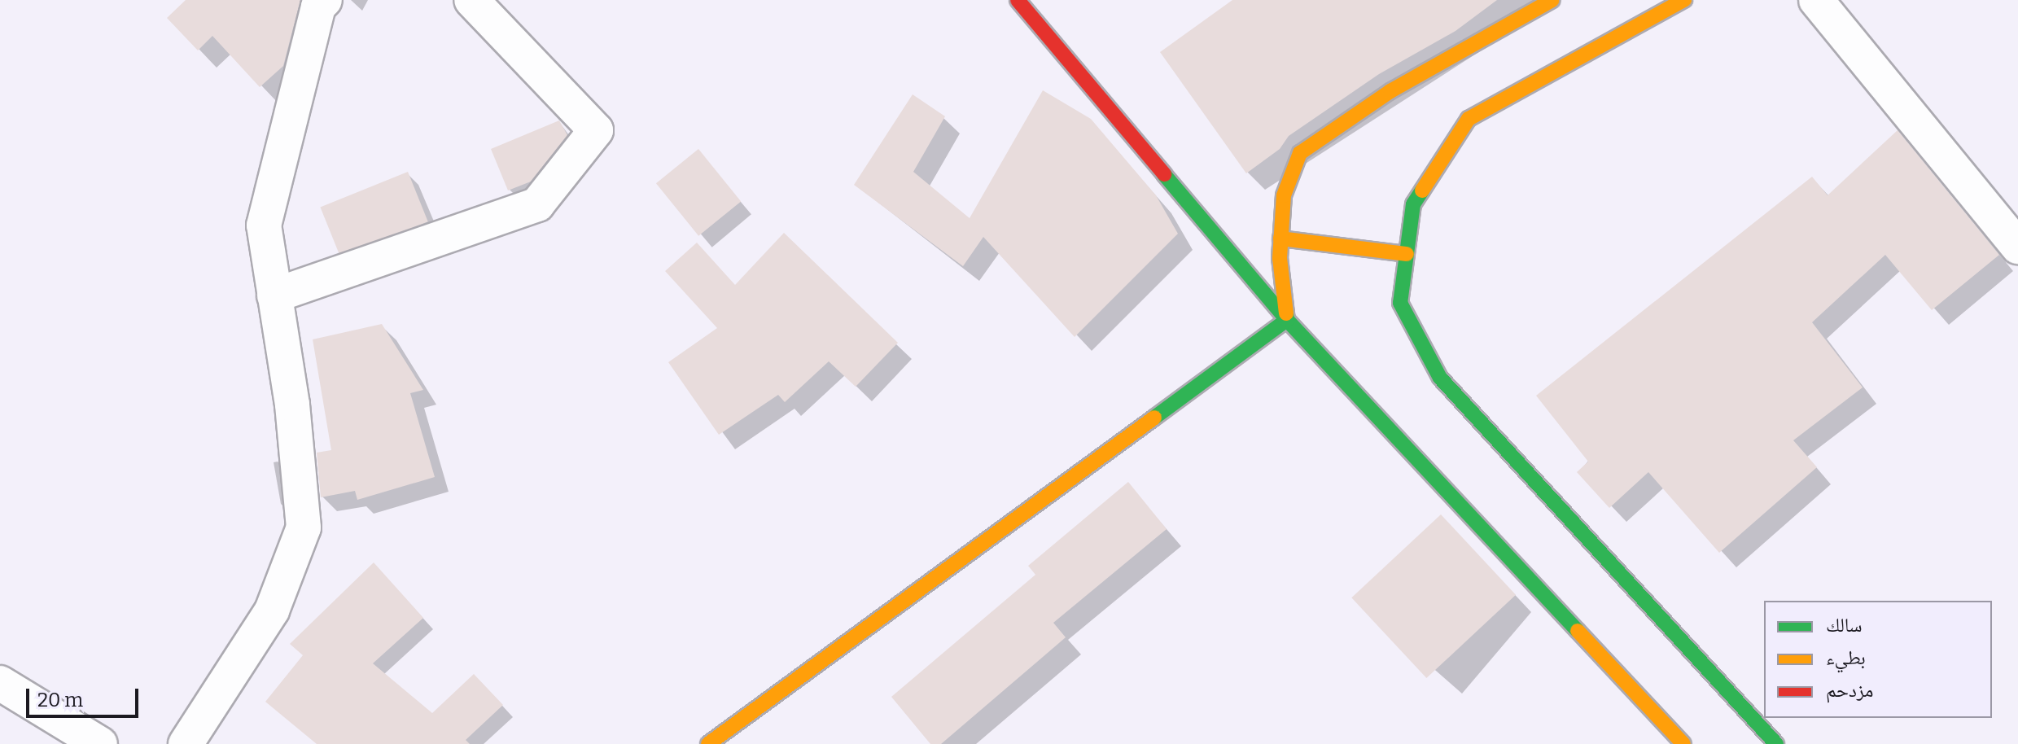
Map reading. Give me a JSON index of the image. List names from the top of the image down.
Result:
{
  "legend": ["سالك", "بطيء", "مزدحم"],
  "scale_bar": "20 m"
}
